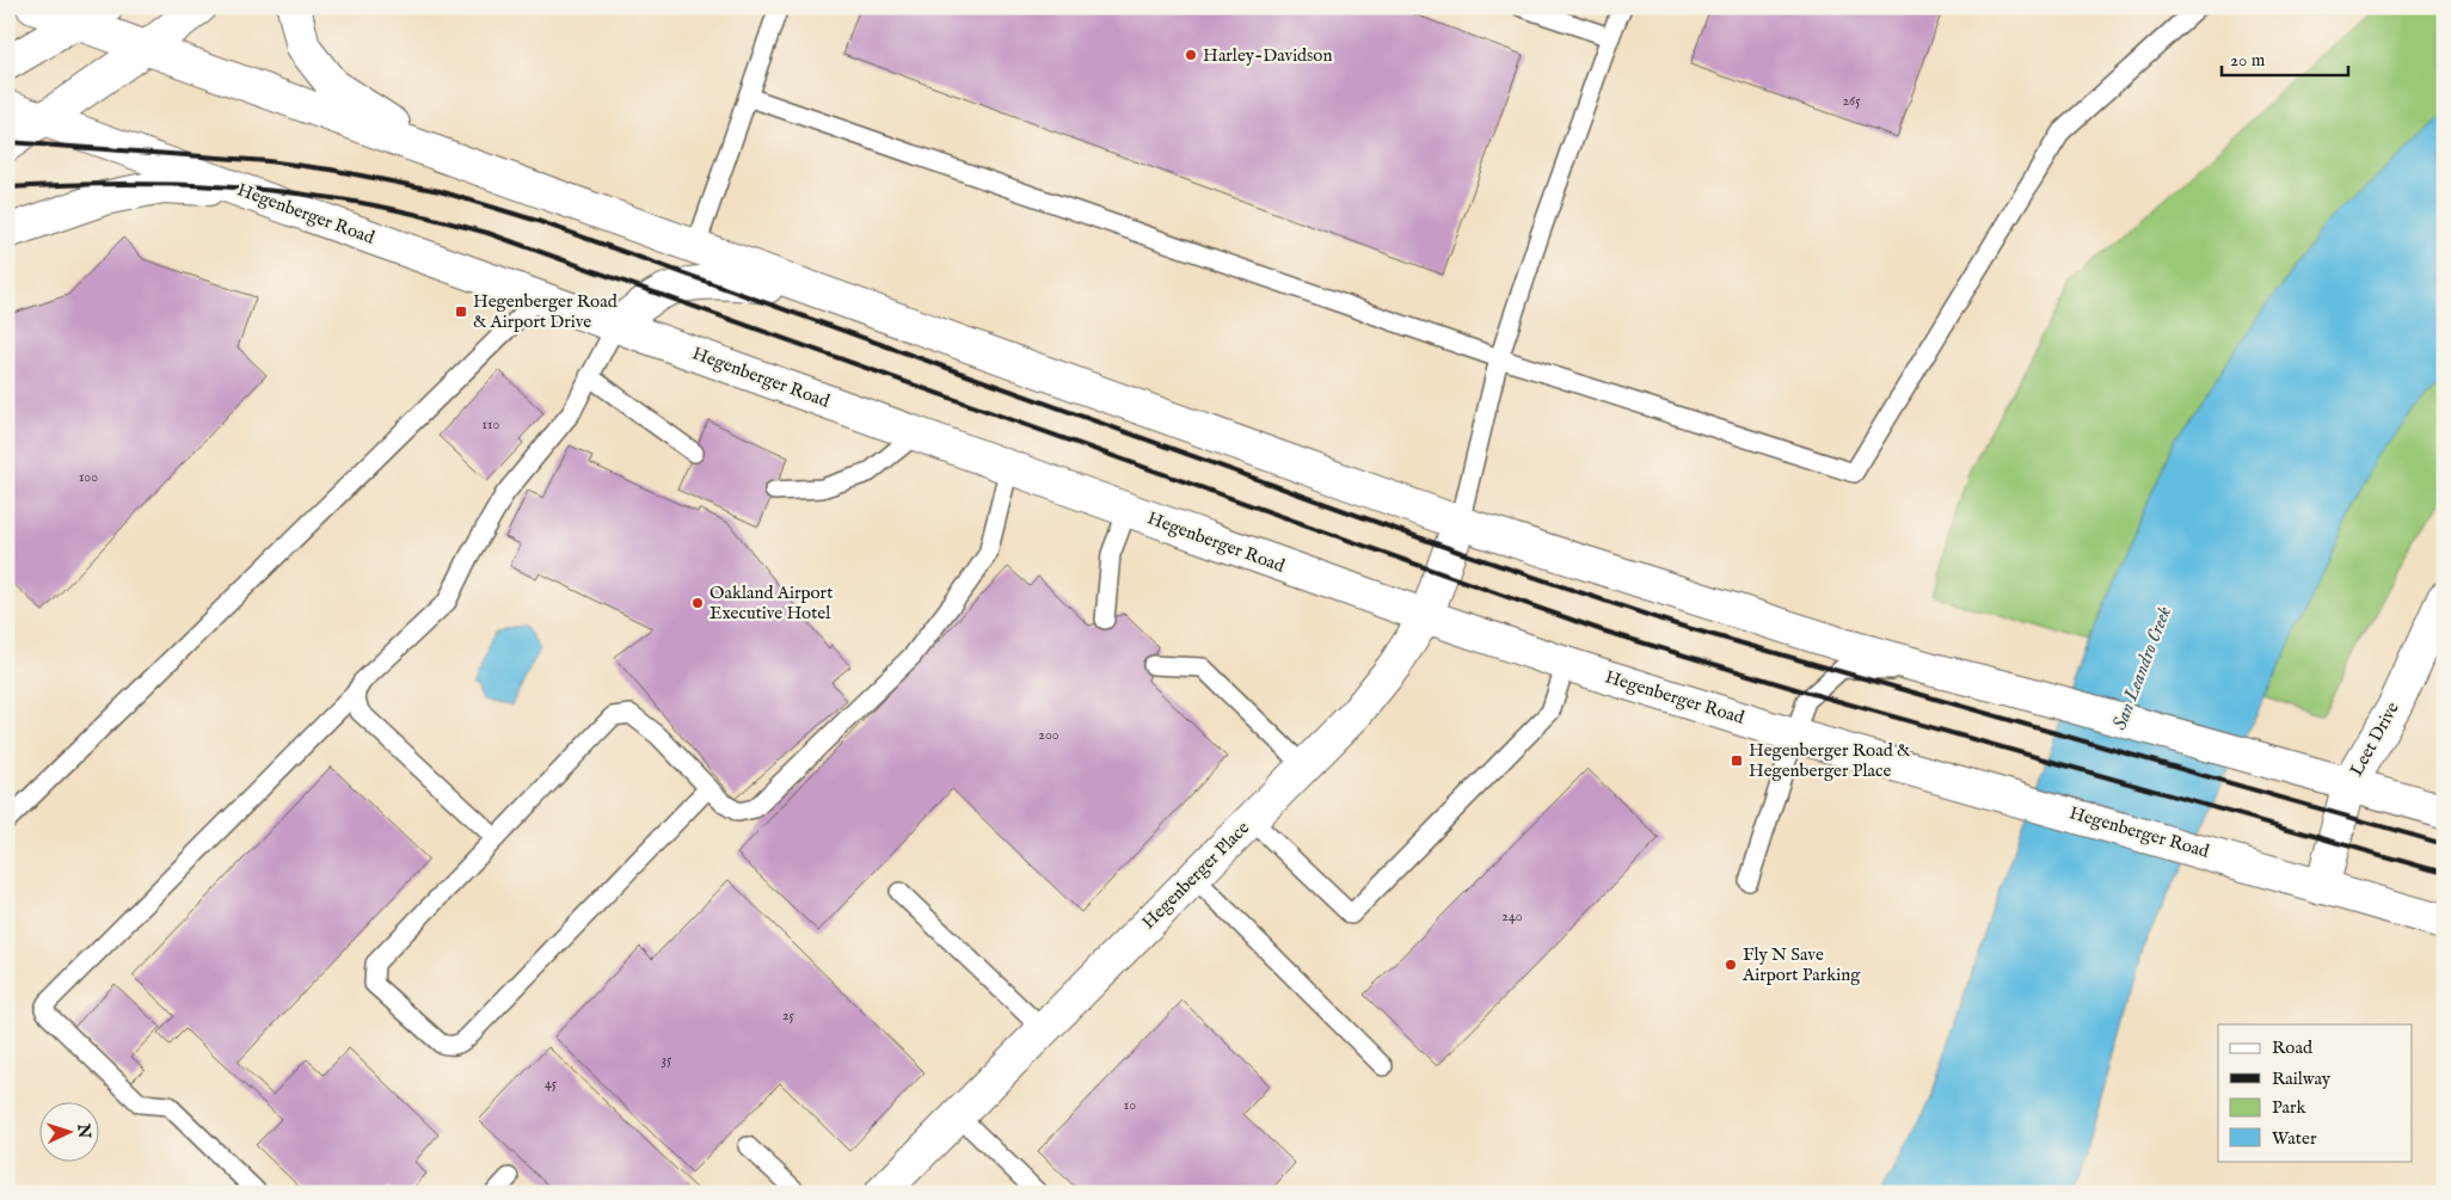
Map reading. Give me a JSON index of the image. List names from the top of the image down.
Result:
{
  "streets": {
    "main road": ["Hegenberger Road", "Leet Drive", "Hegenberger Place"]
  },
  "crossings": [
    ["Hegenberger Road", "Leet Drive"],
    ["Hegenberger Road", "Hegenberger Place"]
  ],
  "water": ["San Leandro Creek"],
  "places": {
    "other": ["Harley-Davidson", "Oakland Airport Executive Hotel", "Fly N Save Airport Parking"],
    "transit": ["Hegenberger Road & Airport Drive", "Hegenberger Road & Hegenberger Place"]
  },
  "house_numbers": [
    "265",
    "110",
    "100",
    "200",
    "240",
    "25",
    "35",
    "45",
    "10"
  ],
  "legend": [
    "Road",
    "Railway",
    "Park",
    "Water"
  ],
  "scale_bar": "20 m",
  "north": "right"
}
